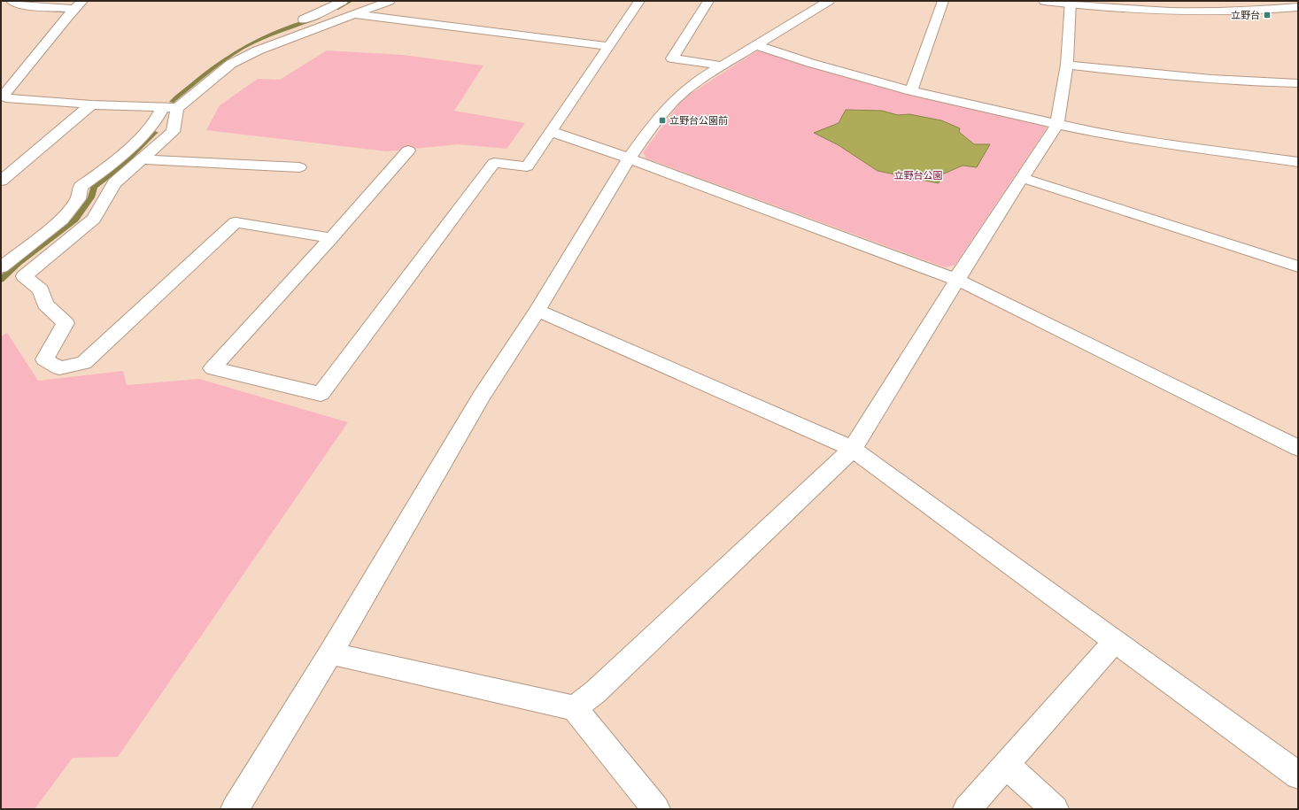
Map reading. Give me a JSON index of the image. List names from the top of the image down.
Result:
{
  "parks": ["立野台公園"],
  "places": {
    "transit": ["立野台", "立野台公園前"]
  }
}
